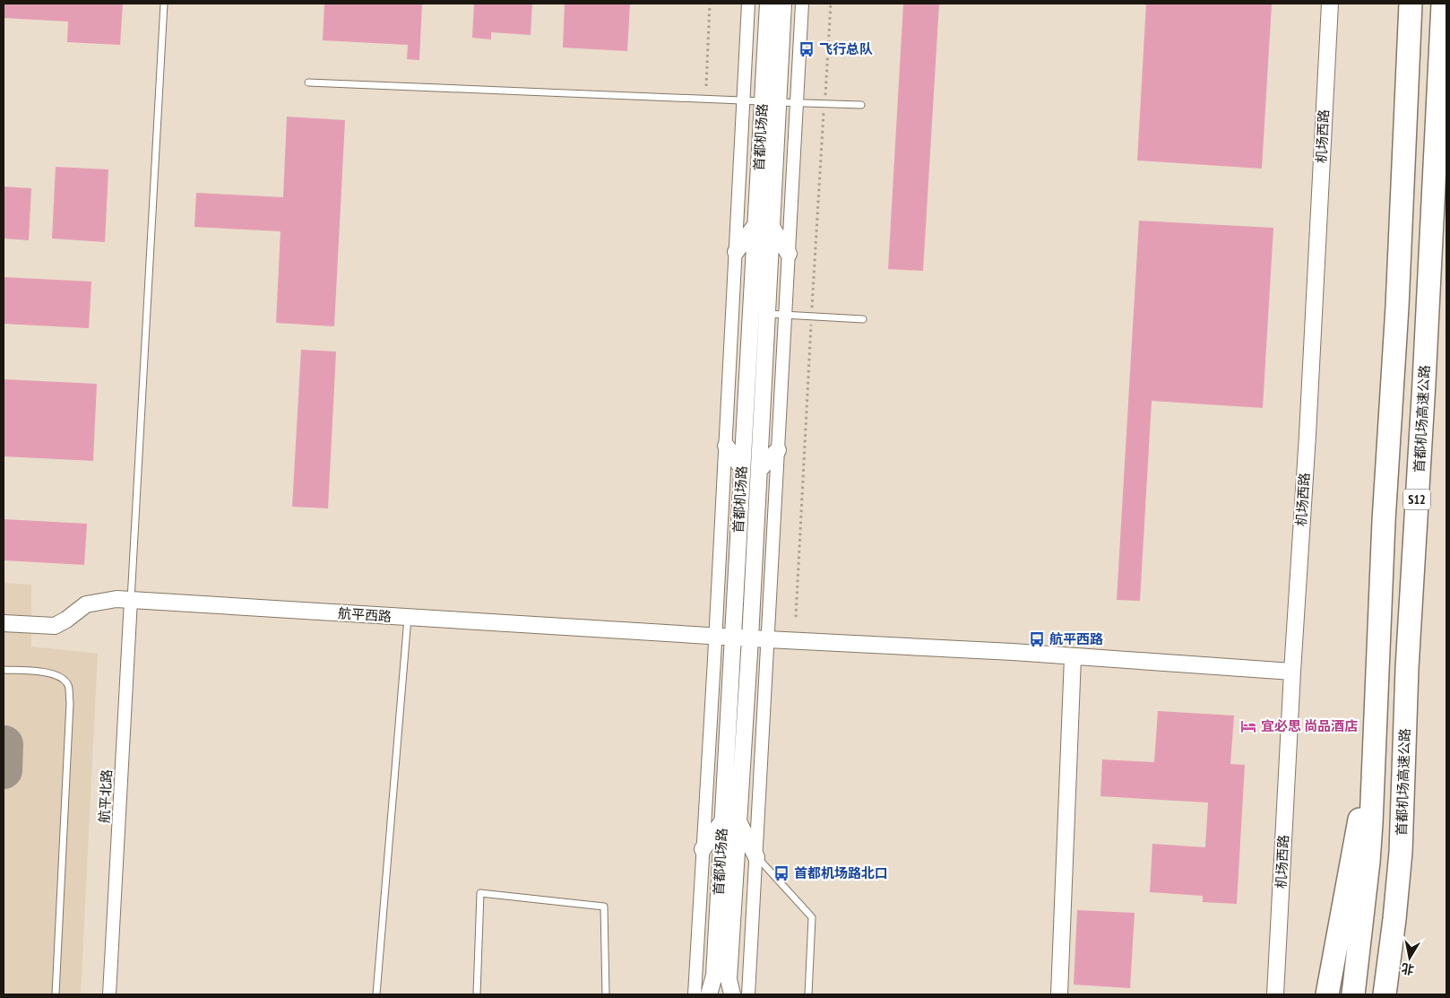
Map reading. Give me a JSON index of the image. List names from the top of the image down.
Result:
{
  "streets": {
    "highway": ["首都机场高速公路", "S12"],
    "street": [
      "机场西路",
      "首都机场路",
      "航平西路",
      "航平北路"
    ]
  },
  "crossings": [
    ["首都机场路", "航平西路"],
    ["航平西路", "航平北路"]
  ],
  "places": {
    "bus stop": ["飞行总队", "航平西路", "首都机场路北口"],
    "hotel": ["宜必思 尚品酒店"]
  },
  "north": "bottom"
}
